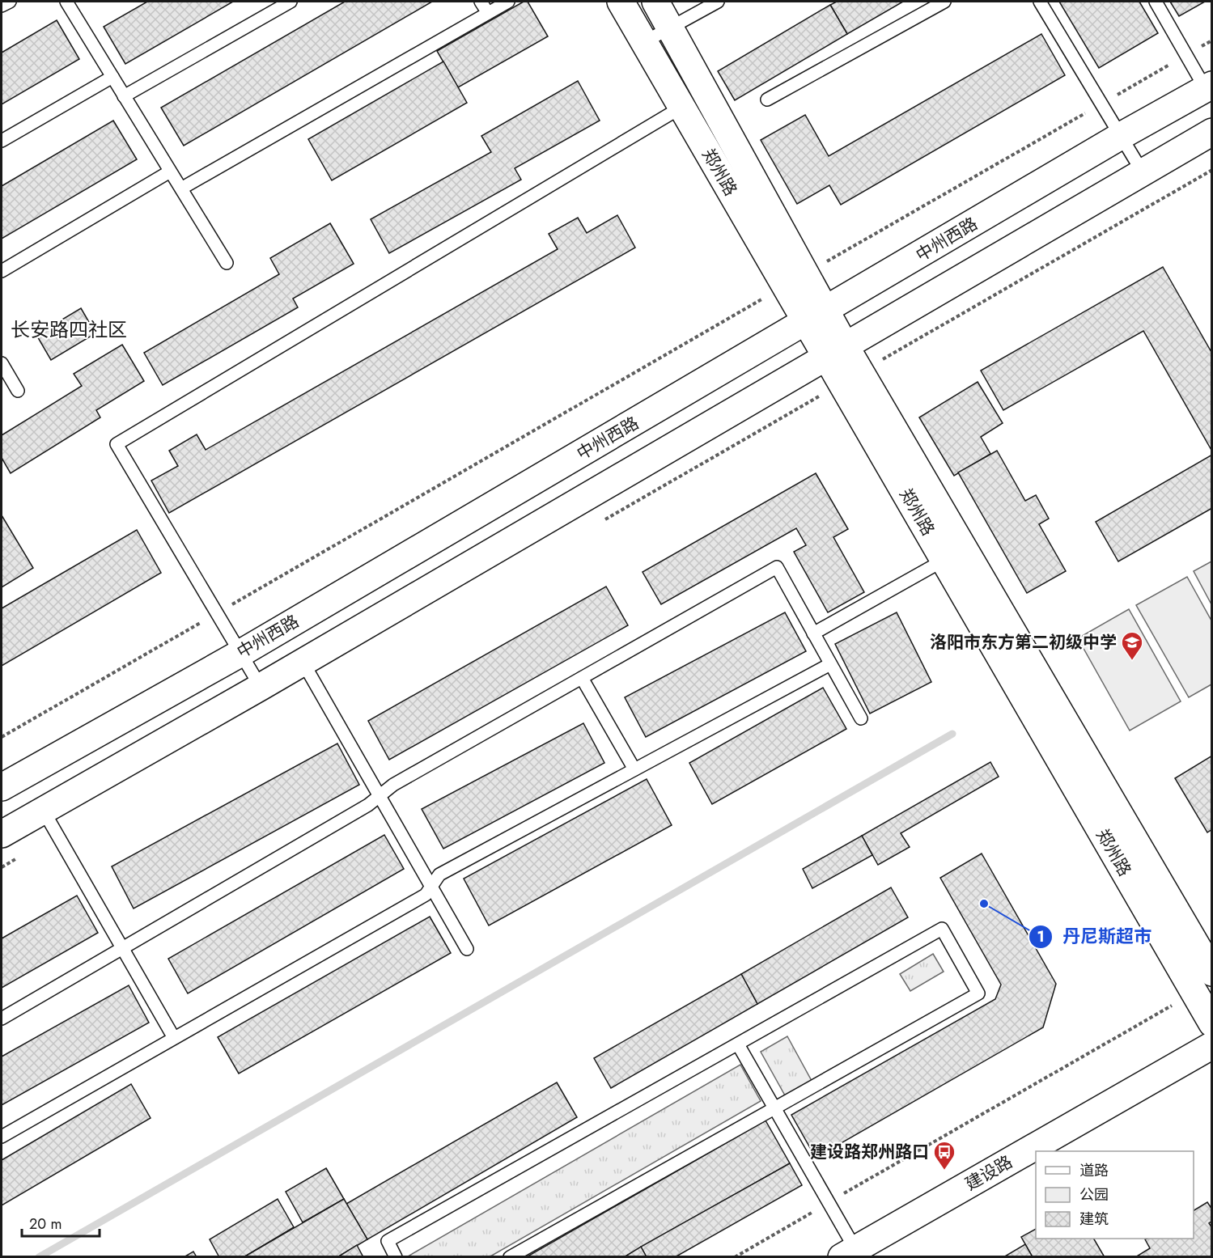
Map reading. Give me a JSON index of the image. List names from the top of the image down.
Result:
{
  "streets": {
    "street": ["郑州路", "中州西路", "建设路"]
  },
  "crossings": [
    ["郑州路", "中州西路"]
  ],
  "districts": ["长安路四社区"],
  "places": {
    "school or university": ["洛阳市东方第二初级中学"],
    "other": ["丹尼斯超市"],
    "bus stop": ["建设路郑州路口"]
  },
  "legend": ["道路", "公园", "建筑"],
  "scale_bar": "20 m"
}
